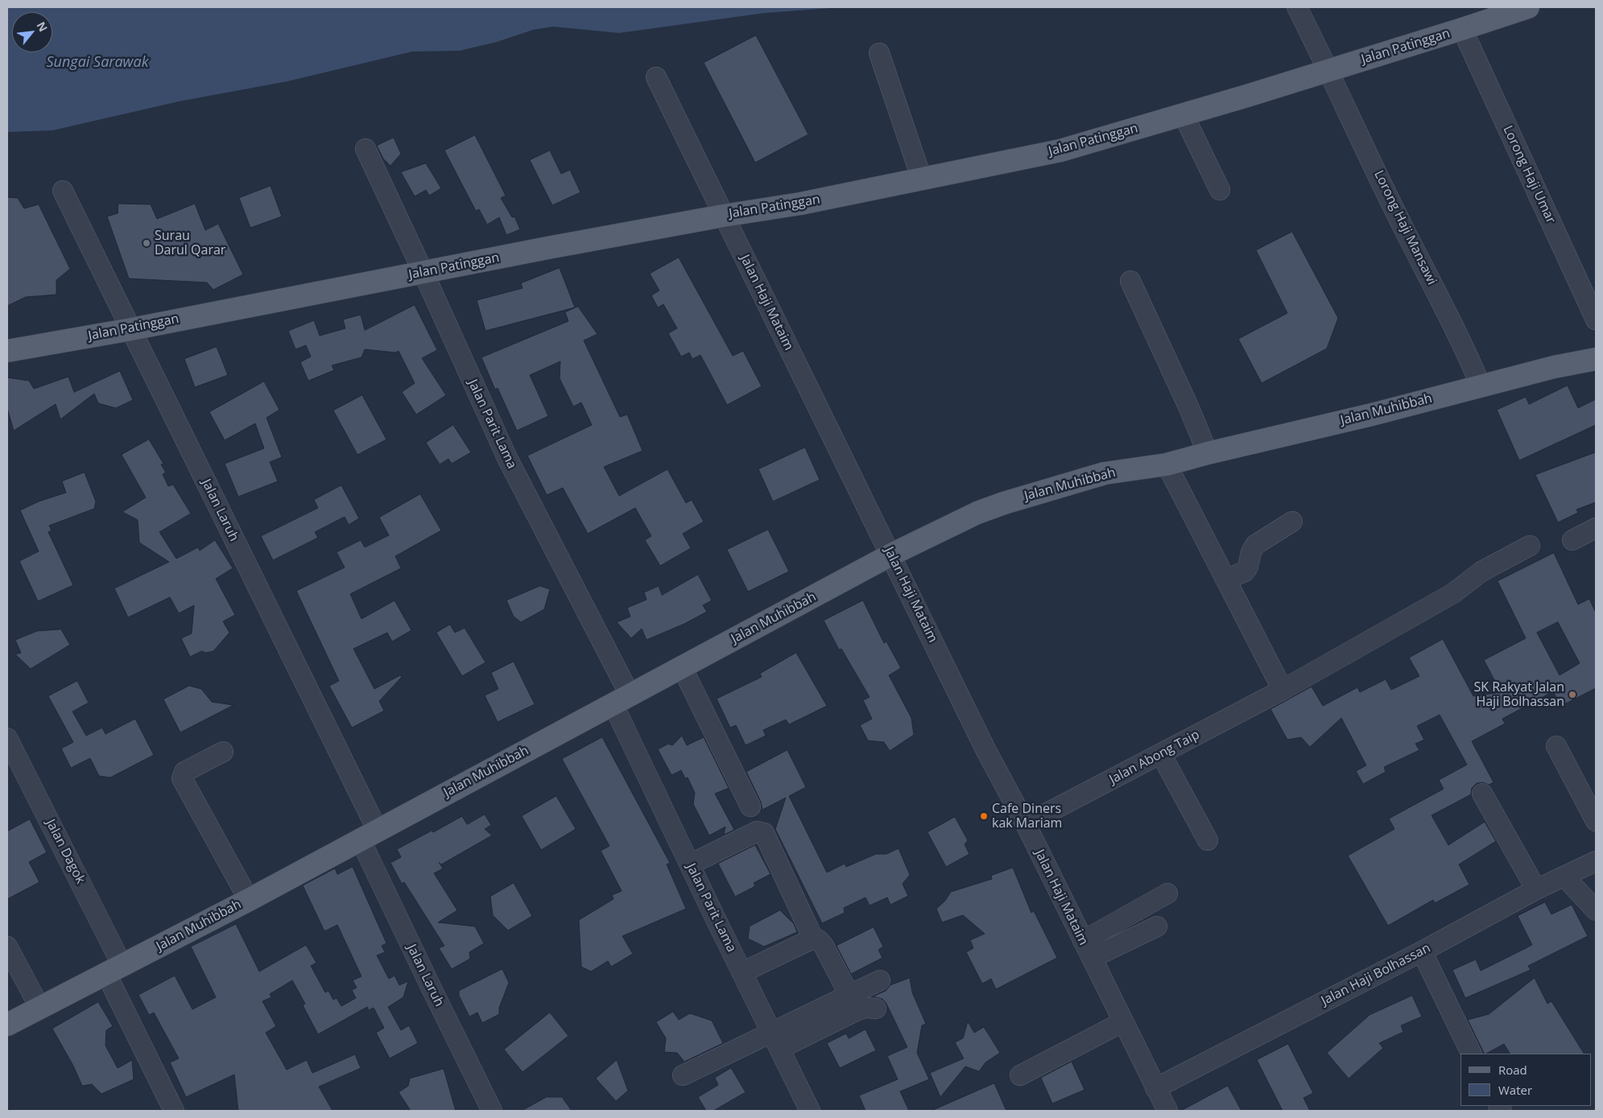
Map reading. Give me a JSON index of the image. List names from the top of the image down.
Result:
{
  "streets": {
    "main road": ["Jalan Patinggan", "Jalan Muhibbah"],
    "street": [
      "Lorong Haji Umar",
      "Lorong Haji Mansawi",
      "Jalan Haji Mataim",
      "Jalan Parit Lama",
      "Jalan Laruh",
      "Jalan Abong Taip",
      "Jalan Dagok",
      "Jalan Haji Bolhassan"
    ]
  },
  "crossings": [
    ["Jalan Patinggan", "Lorong Haji Umar"],
    ["Jalan Patinggan", "Lorong Haji Mansawi"],
    ["Jalan Patinggan", "Jalan Haji Mataim"],
    ["Jalan Patinggan", "Jalan Parit Lama"],
    ["Jalan Patinggan", "Jalan Laruh"],
    ["Lorong Haji Mansawi", "Jalan Muhibbah"],
    ["Jalan Haji Mataim", "Jalan Muhibbah"],
    ["Jalan Haji Mataim", "Jalan Abong Taip"],
    ["Jalan Haji Mataim", "Jalan Haji Bolhassan"],
    ["Jalan Muhibbah", "Jalan Parit Lama"],
    ["Jalan Muhibbah", "Jalan Laruh"],
    ["Jalan Muhibbah", "Jalan Dagok"]
  ],
  "water": ["Sungai Sarawak"],
  "places": ["Surau Darul Qarar", "SK Rakyat Jalan Haji Bolhassan", "Cafe Diners kak Mariam"],
  "legend": ["Road", "Water"],
  "north": "top right"
}
